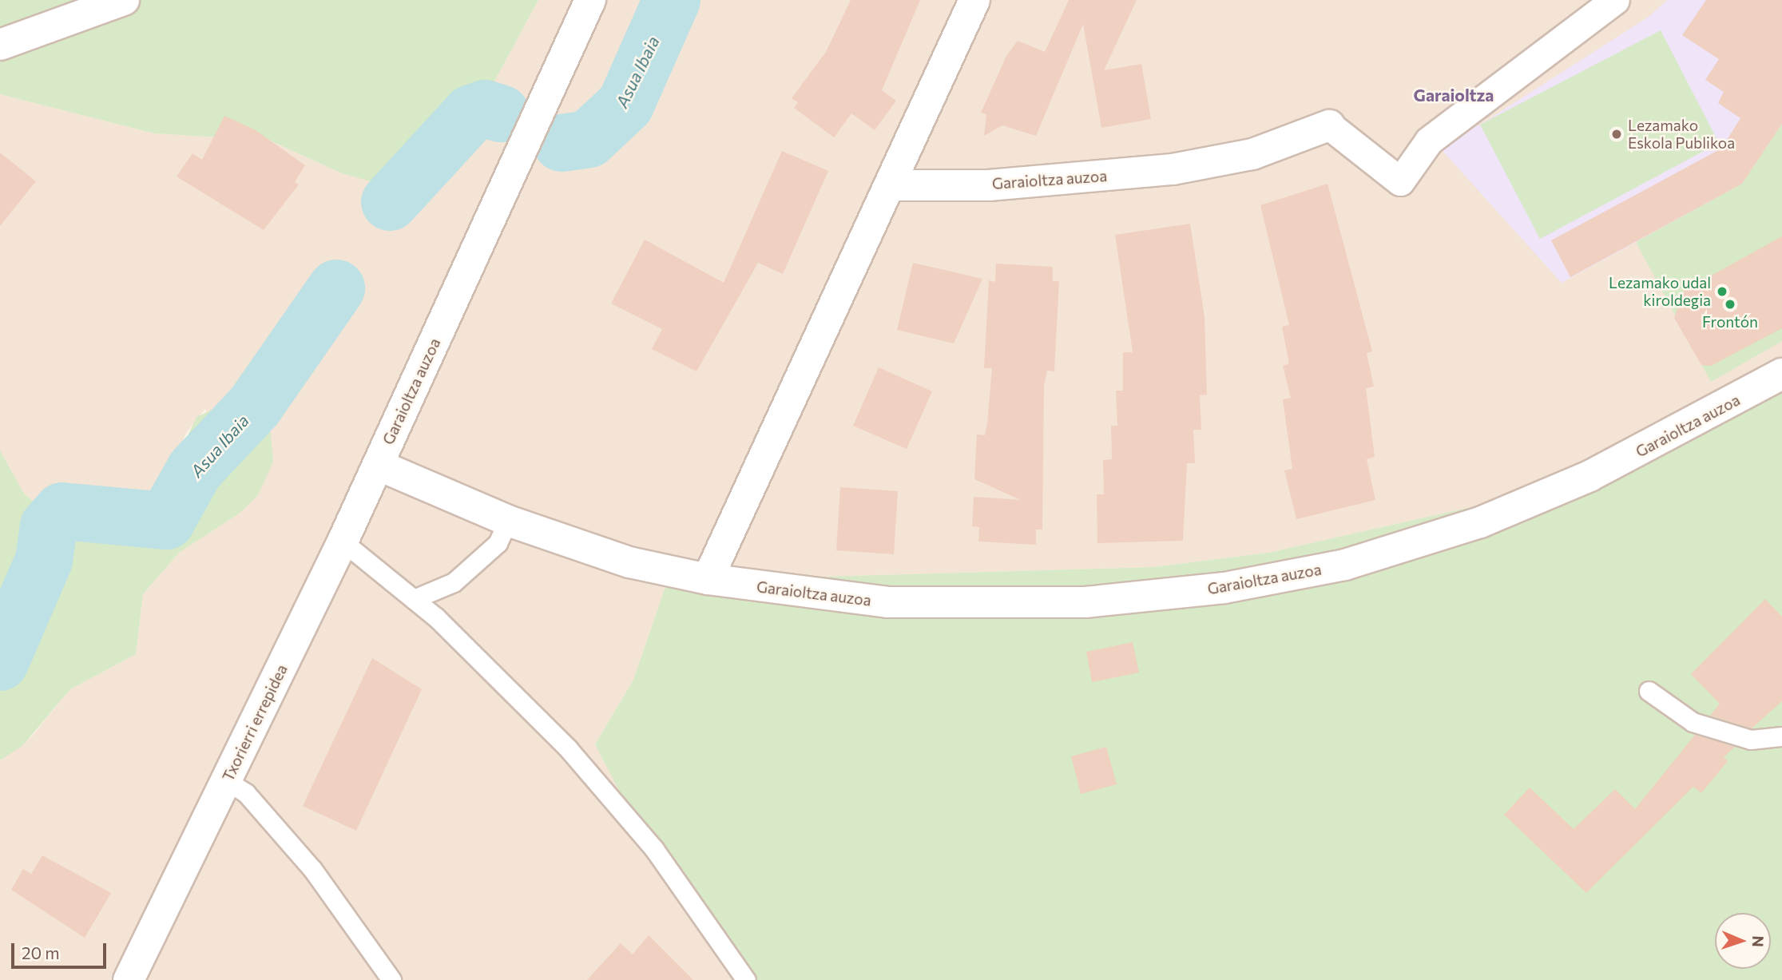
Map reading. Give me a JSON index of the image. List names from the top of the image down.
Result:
{
  "streets": {
    "street": ["Garaioltza auzoa", "Txorierri errepidea"]
  },
  "crossings": [
    ["Garaioltza auzoa", "Txorierri errepidea"]
  ],
  "districts": ["Garaioltza"],
  "water": ["Asua Ibaia"],
  "places": ["Lezamako Eskola Publikoa", "Lezamako udal kiroldegia", "Frontón"],
  "scale_bar": "20 m",
  "north": "right"
}
